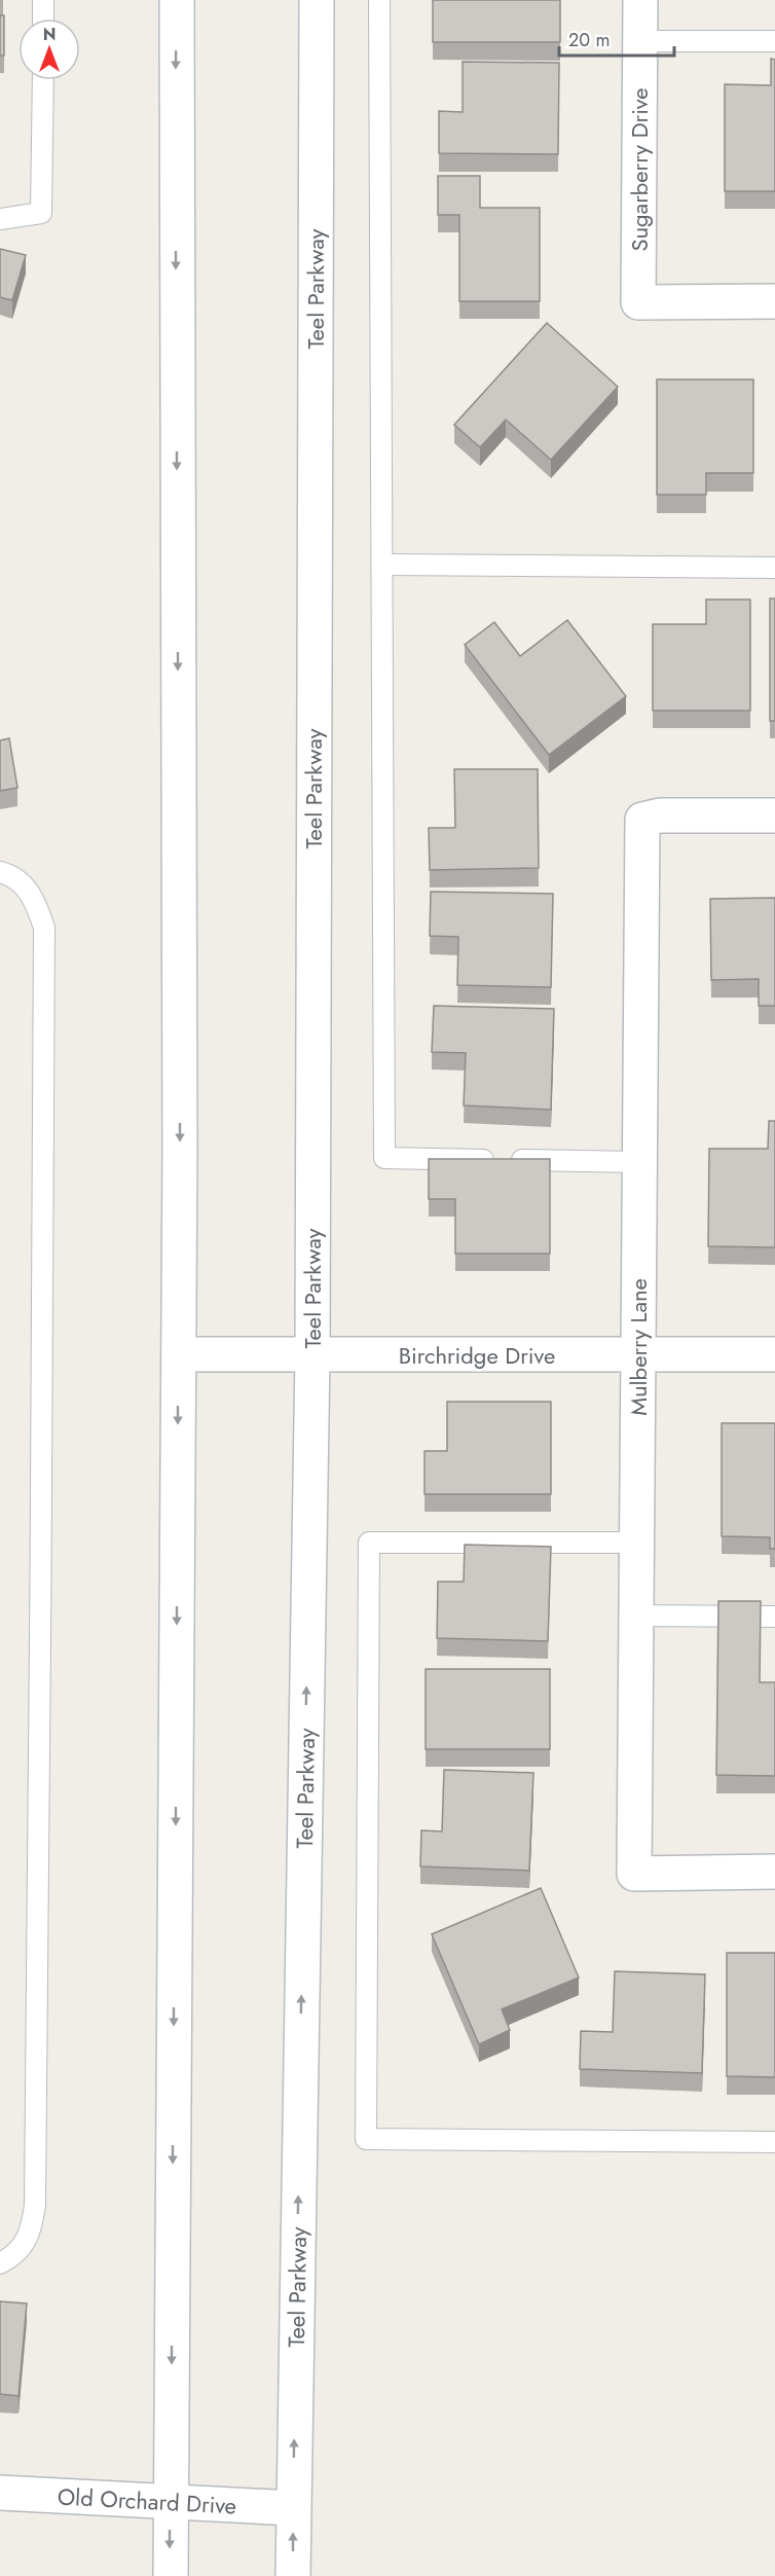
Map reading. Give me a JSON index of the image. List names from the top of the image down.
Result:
{
  "streets": {
    "main road": [
      "Sugarberry Drive",
      "Teel Parkway",
      "Mulberry Lane",
      "Birchridge Drive",
      "Old Orchard Drive"
    ]
  },
  "crossings": [
    ["Teel Parkway", "Birchridge Drive"],
    ["Teel Parkway", "Old Orchard Drive"],
    ["Mulberry Lane", "Birchridge Drive"]
  ],
  "scale_bar": "20 m",
  "north": "top"
}
